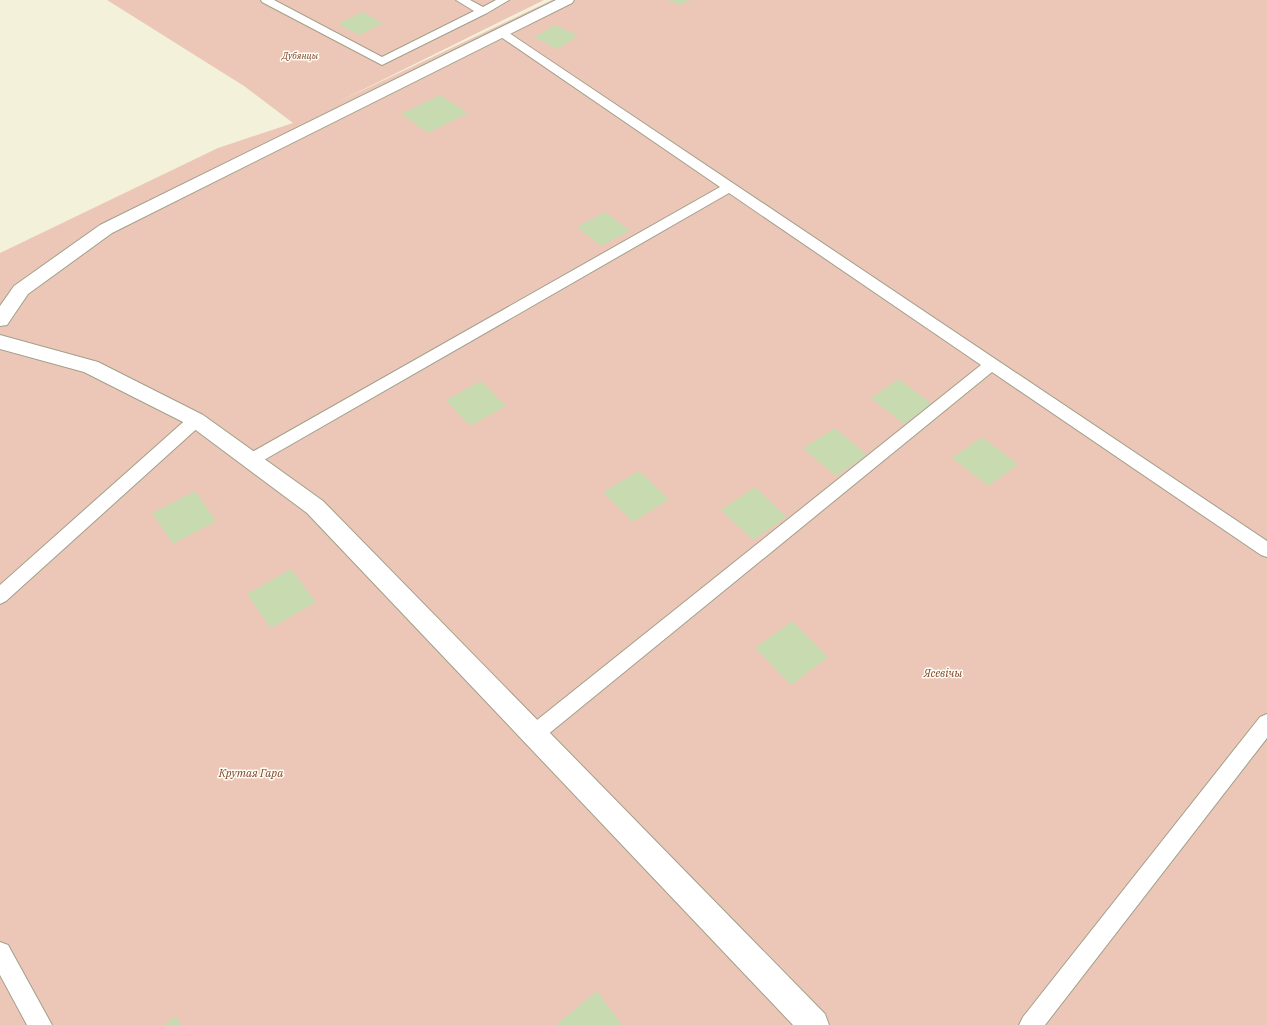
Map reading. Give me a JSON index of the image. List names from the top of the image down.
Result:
{
  "parks": ["Дубянцы", "Ясевічы", "Крутая Гара"]
}
